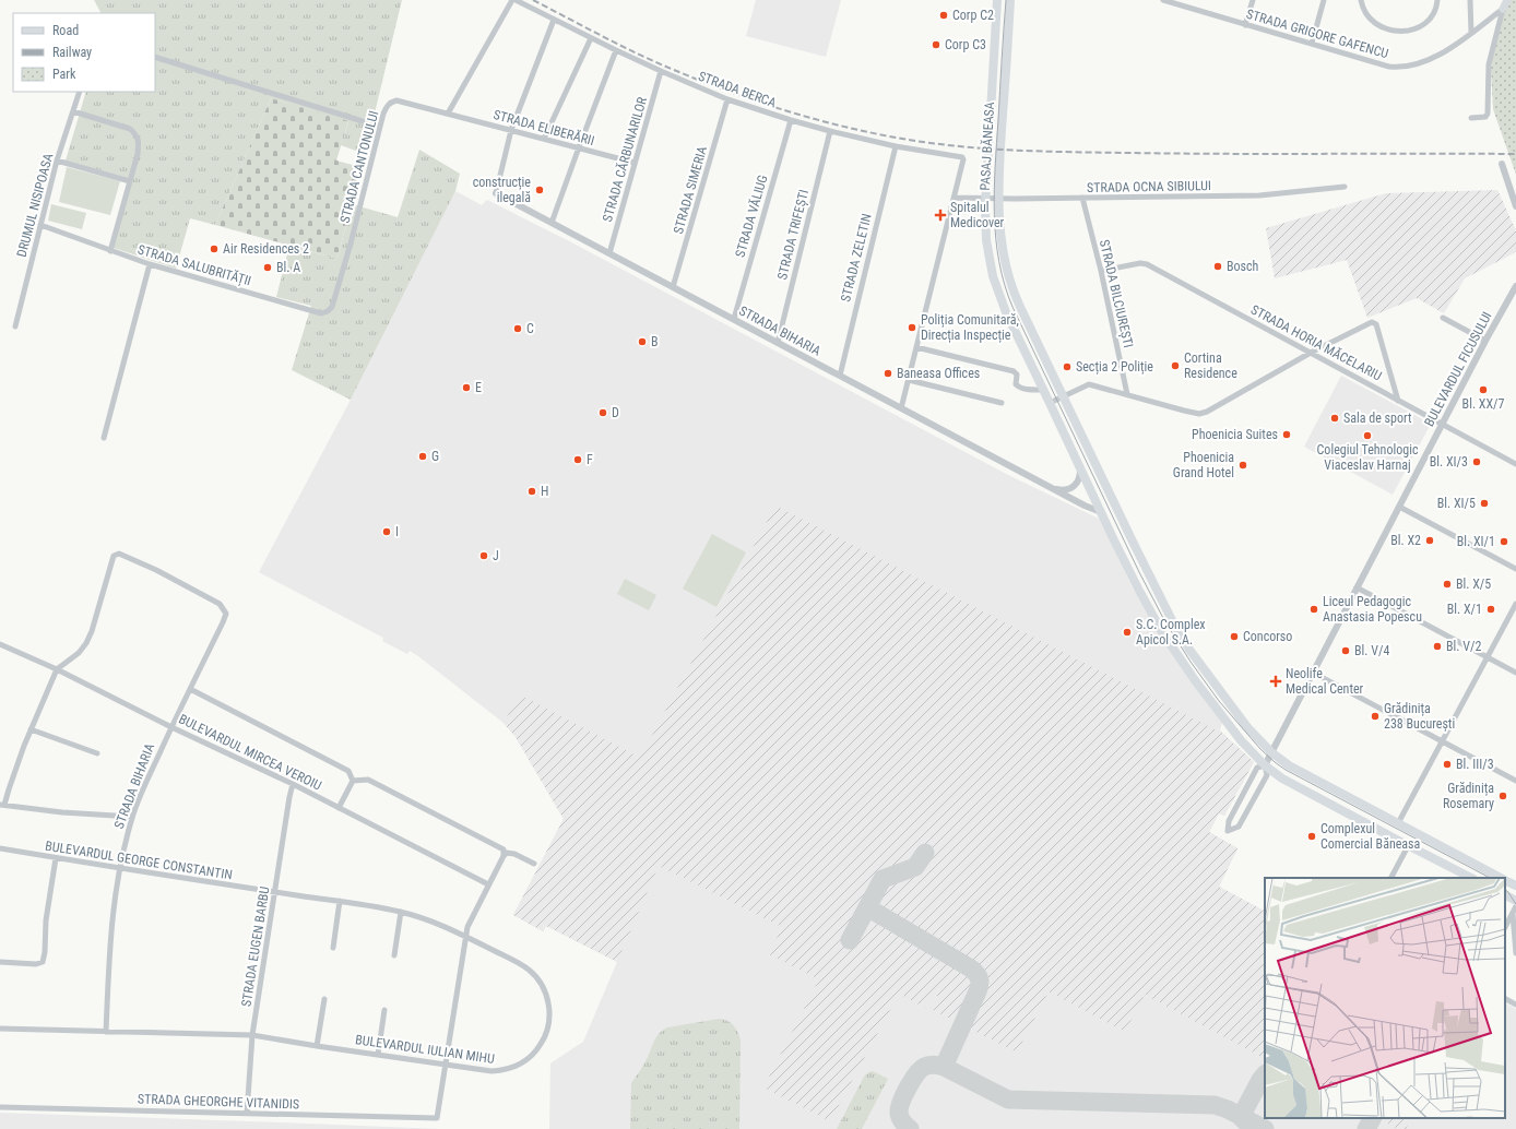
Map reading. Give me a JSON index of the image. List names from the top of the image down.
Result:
{
  "streets": {
    "main road": ["PASAJ BĂNEASA"],
    "street": [
      "STRADA GRIGORE GAFENCU",
      "STRADA BERCA",
      "STRADA ELIBERĂRII",
      "STRADA CĂRBUNARILOR",
      "STRADA CANTONULUI",
      "STRADA OCNA SIBIULUI",
      "STRADA SIMERIA",
      "DRUMUL NISIPOASA",
      "STRADA VĂLIUG",
      "STRADA TRIFEȘTI",
      "STRADA ZELETIN",
      "STRADA SALUBRITĂȚII",
      "STRADA BILCIUREȘTI",
      "STRADA BIHARIA",
      "STRADA HORIA MĂCELARIU",
      "BULEVARDUL FICUSULUI",
      "BULEVARDUL MIRCEA VEROIU",
      "BULEVARDUL GEORGE CONSTANTIN",
      "STRADA EUGEN BARBU",
      "BULEVARDUL IULIAN MIHU",
      "STRADA GHEORGHE VITANIDIS"
    ]
  },
  "crossings": [
    ["STRADA BERCA", "STRADA CĂRBUNARILOR"],
    ["STRADA BERCA", "STRADA OCNA SIBIULUI"],
    ["STRADA BERCA", "STRADA SIMERIA"],
    ["STRADA BERCA", "STRADA VĂLIUG"],
    ["STRADA BERCA", "STRADA TRIFEȘTI"],
    ["STRADA BERCA", "STRADA ZELETIN"],
    ["STRADA ELIBERĂRII", "STRADA CĂRBUNARILOR"],
    ["STRADA ELIBERĂRII", "STRADA CANTONULUI"],
    ["PASAJ BĂNEASA", "STRADA BIHARIA"],
    ["PASAJ BĂNEASA", "BULEVARDUL FICUSULUI"],
    ["STRADA CĂRBUNARILOR", "STRADA BIHARIA"],
    ["STRADA CANTONULUI", "STRADA SALUBRITĂȚII"],
    ["STRADA OCNA SIBIULUI", "STRADA BILCIUREȘTI"],
    ["STRADA SIMERIA", "STRADA BIHARIA"],
    ["DRUMUL NISIPOASA", "STRADA SALUBRITĂȚII"],
    ["STRADA VĂLIUG", "STRADA BIHARIA"],
    ["STRADA TRIFEȘTI", "STRADA BIHARIA"],
    ["STRADA ZELETIN", "STRADA BIHARIA"],
    ["STRADA BILCIUREȘTI", "STRADA HORIA MĂCELARIU"],
    ["STRADA BIHARIA", "BULEVARDUL MIRCEA VEROIU"],
    ["STRADA BIHARIA", "BULEVARDUL GEORGE CONSTANTIN"],
    ["STRADA BIHARIA", "BULEVARDUL IULIAN MIHU"],
    ["STRADA HORIA MĂCELARIU", "BULEVARDUL FICUSULUI"],
    ["BULEVARDUL MIRCEA VEROIU", "STRADA EUGEN BARBU"],
    ["BULEVARDUL GEORGE CONSTANTIN", "STRADA EUGEN BARBU"],
    ["BULEVARDUL GEORGE CONSTANTIN", "BULEVARDUL IULIAN MIHU"],
    ["STRADA EUGEN BARBU", "BULEVARDUL IULIAN MIHU"],
    ["STRADA EUGEN BARBU", "STRADA GHEORGHE VITANIDIS"],
    ["BULEVARDUL IULIAN MIHU", "STRADA GHEORGHE VITANIDIS"]
  ],
  "places": {
    "other": [
      "Corp C2",
      "Corp C3",
      "construcție ilegală",
      "Air Residences 2",
      "Bosch",
      "Bl. A",
      "Poliția Comunitară, Direcția Inspecție",
      "C",
      "B",
      "Cortina Residence",
      "Secția 2 Poliție",
      "Baneasa Offices",
      "E",
      "Bl. XX/7",
      "D",
      "Sala de sport",
      "Phoenicia Suites",
      "Colegiul Tehnologic Viaceslav Harnaj",
      "G",
      "F",
      "Bl. XI/3",
      "Phoenicia Grand Hotel",
      "H",
      "Bl. XI/5",
      "I",
      "Bl. X2",
      "Bl. XI/1",
      "J",
      "Bl. X/5",
      "Liceul Pedagogic Anastasia Popescu",
      "Bl. X/1",
      "S.C. Complex Apicol S.A.",
      "Concorso",
      "Bl. V/2",
      "Bl. V/4",
      "Grădinița 238 București",
      "Bl. III/3",
      "Grădinița Rosemary",
      "Complexul Comercial Băneasa"
    ],
    "health": ["Spitalul Medicover", "Neolife Medical Center"]
  },
  "legend": ["Road", "Railway", "Park"]
}
